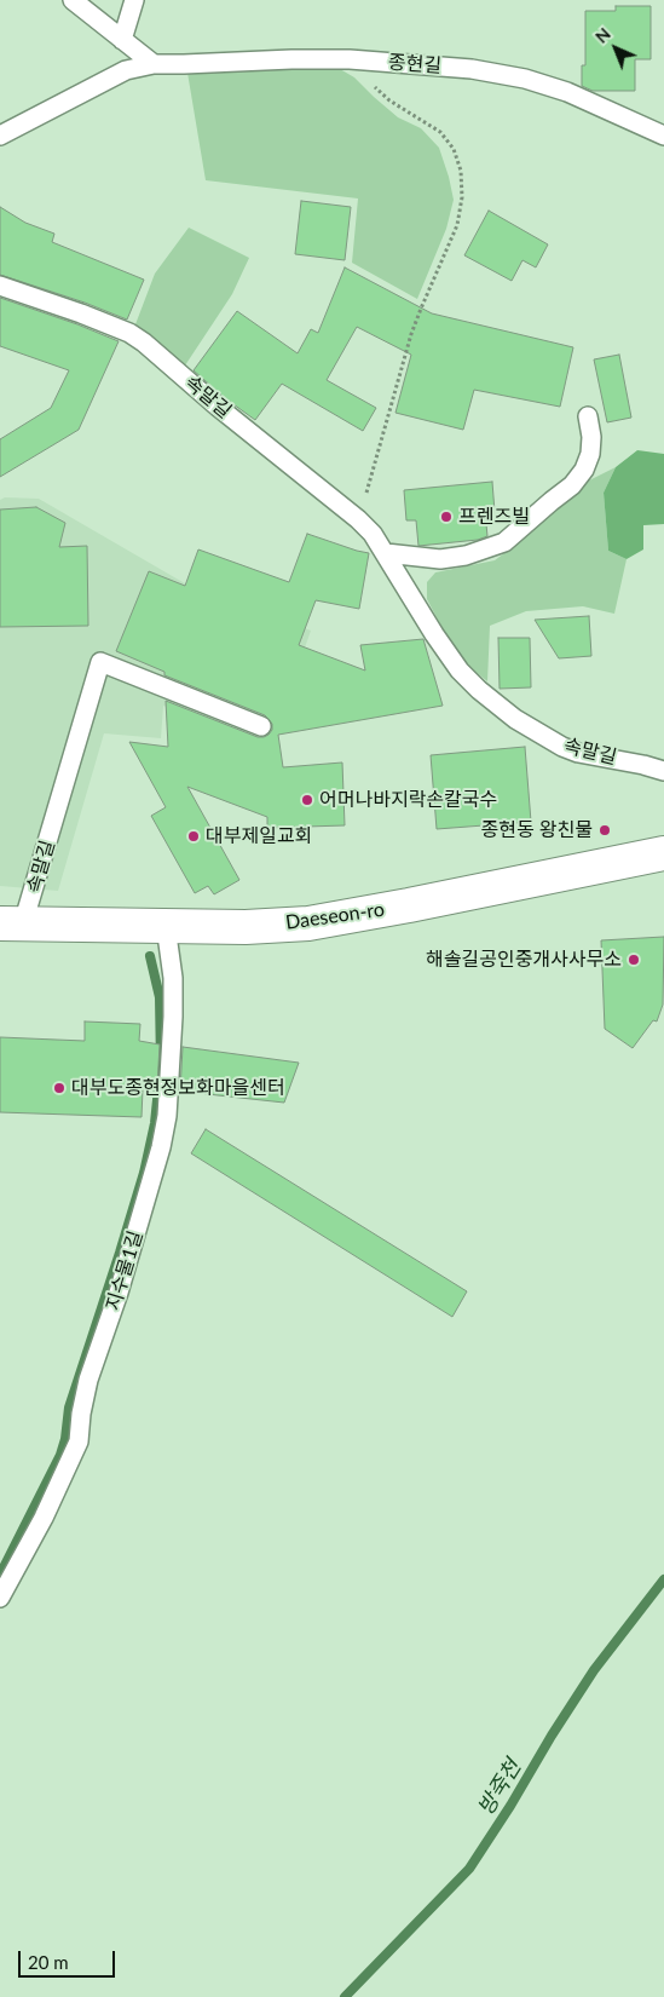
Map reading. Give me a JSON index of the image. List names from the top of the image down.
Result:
{
  "streets": {
    "street": ["Daeseon-ro"],
    "lane": ["종현길", "속말길", "지수물1길"]
  },
  "crossings": [
    ["속말길", "Daeseon-ro"],
    ["Daeseon-ro", "지수물1길"]
  ],
  "water": ["방죽천"],
  "places": [
    "프렌즈빌",
    "어머나바지락손칼국수",
    "종현동 왕친물",
    "대부제일교회",
    "해솔길공인중개사사무소",
    "대부도종현정보화마을센터"
  ],
  "scale_bar": "20 m",
  "north": "top left"
}
